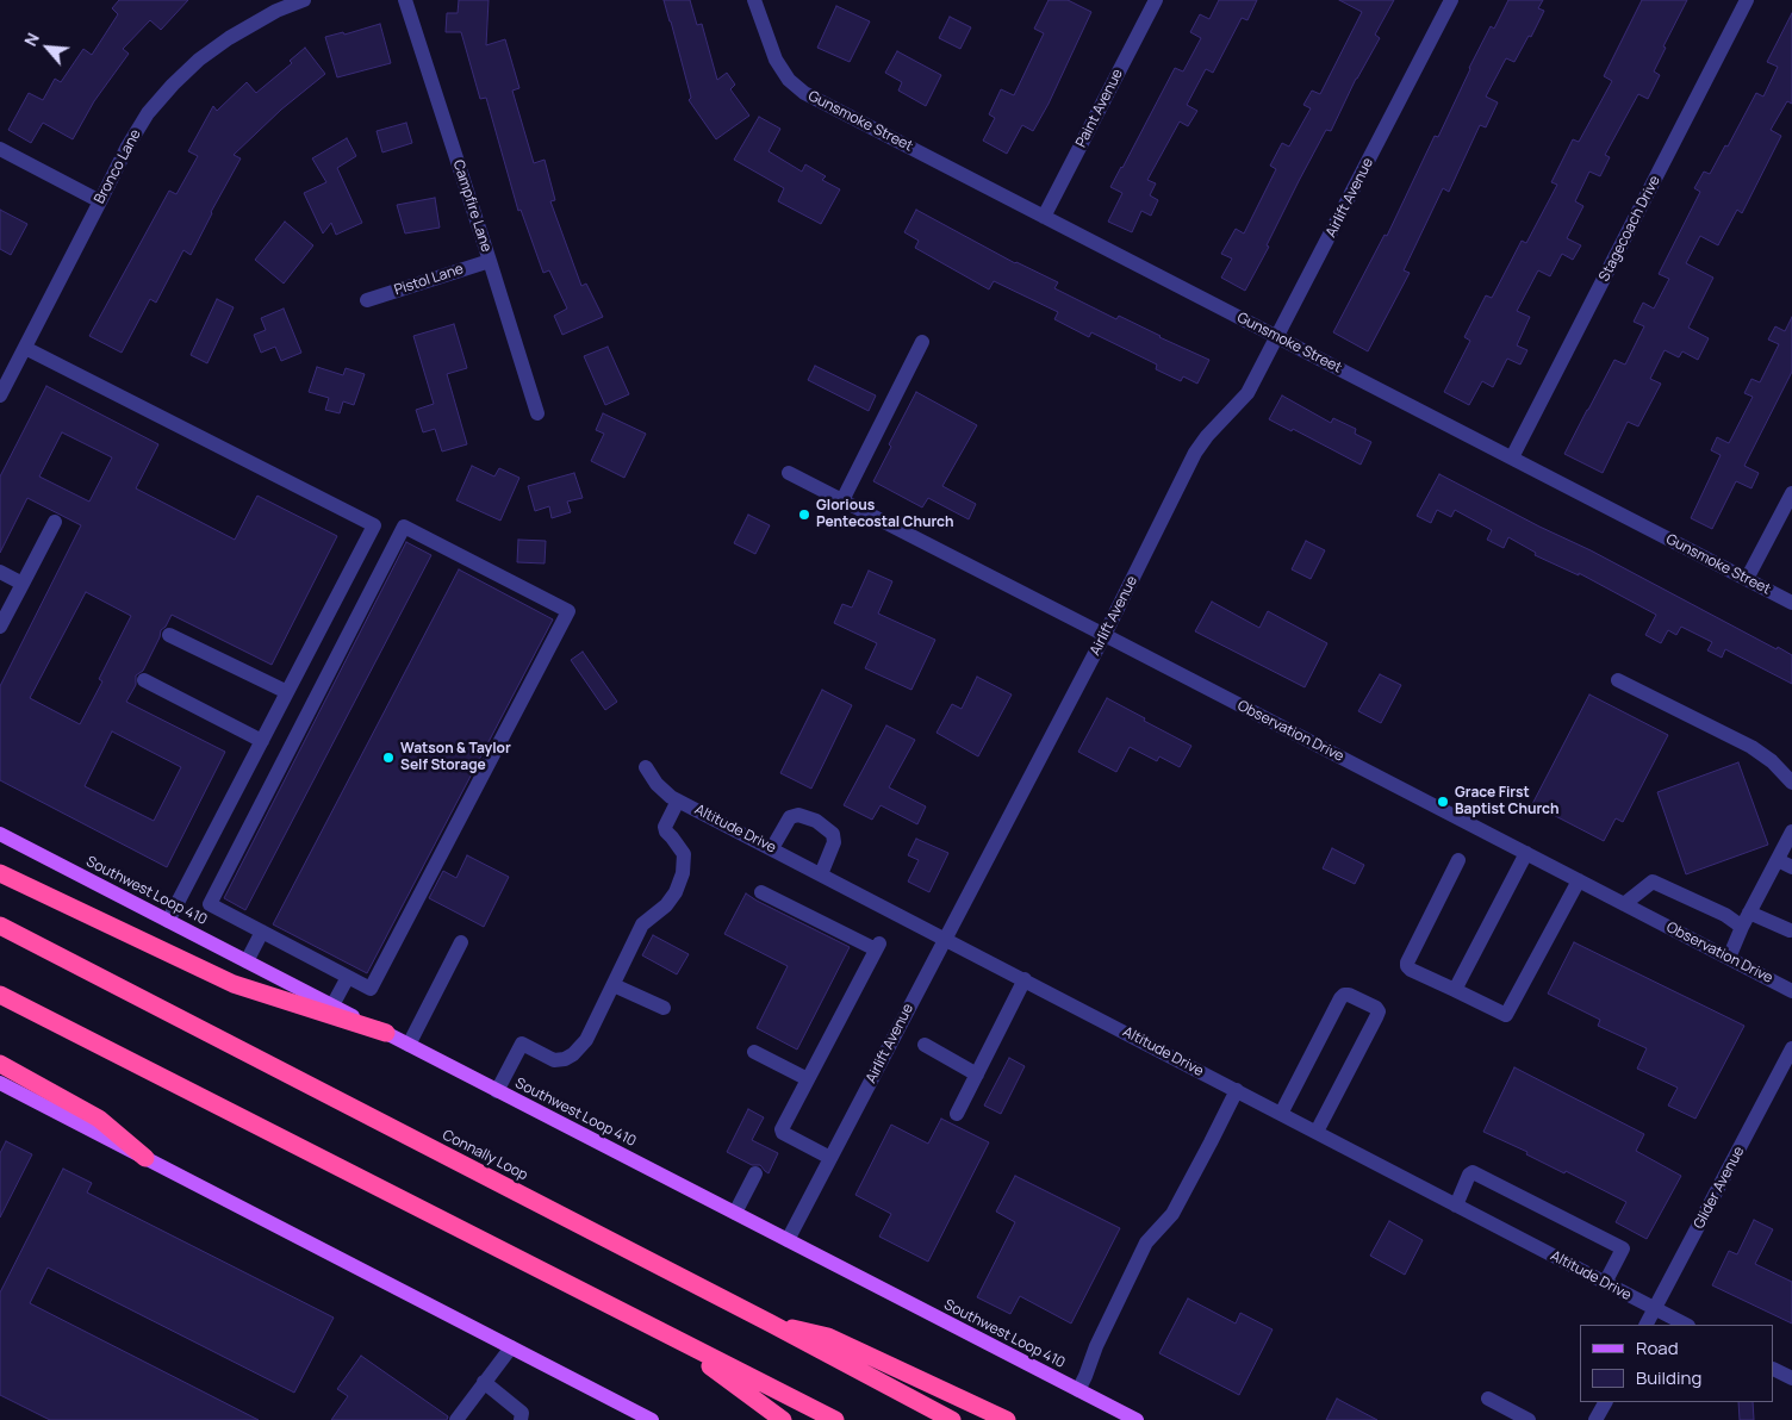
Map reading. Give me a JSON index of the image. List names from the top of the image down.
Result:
{
  "streets": {
    "highway": ["Connally Loop"],
    "main road": ["Southwest Loop 410"],
    "street": [
      "Paint Avenue",
      "Gunsmoke Street",
      "Bronco Lane",
      "Airlift Avenue",
      "Campfire Lane",
      "Stagecoach Drive",
      "Pistol Lane",
      "Observation Drive",
      "Altitude Drive",
      "Glider Avenue"
    ]
  },
  "crossings": [
    ["Paint Avenue", "Gunsmoke Street"],
    ["Gunsmoke Street", "Airlift Avenue"],
    ["Gunsmoke Street", "Stagecoach Drive"],
    ["Airlift Avenue", "Observation Drive"],
    ["Airlift Avenue", "Altitude Drive"],
    ["Airlift Avenue", "Southwest Loop 410"],
    ["Campfire Lane", "Pistol Lane"],
    ["Altitude Drive", "Glider Avenue"]
  ],
  "places": ["Glorious Pentecostal Church", "Watson & Taylor Self Storage", "Grace First Baptist Church"],
  "legend": ["Road", "Building"],
  "north": "top left"
}
